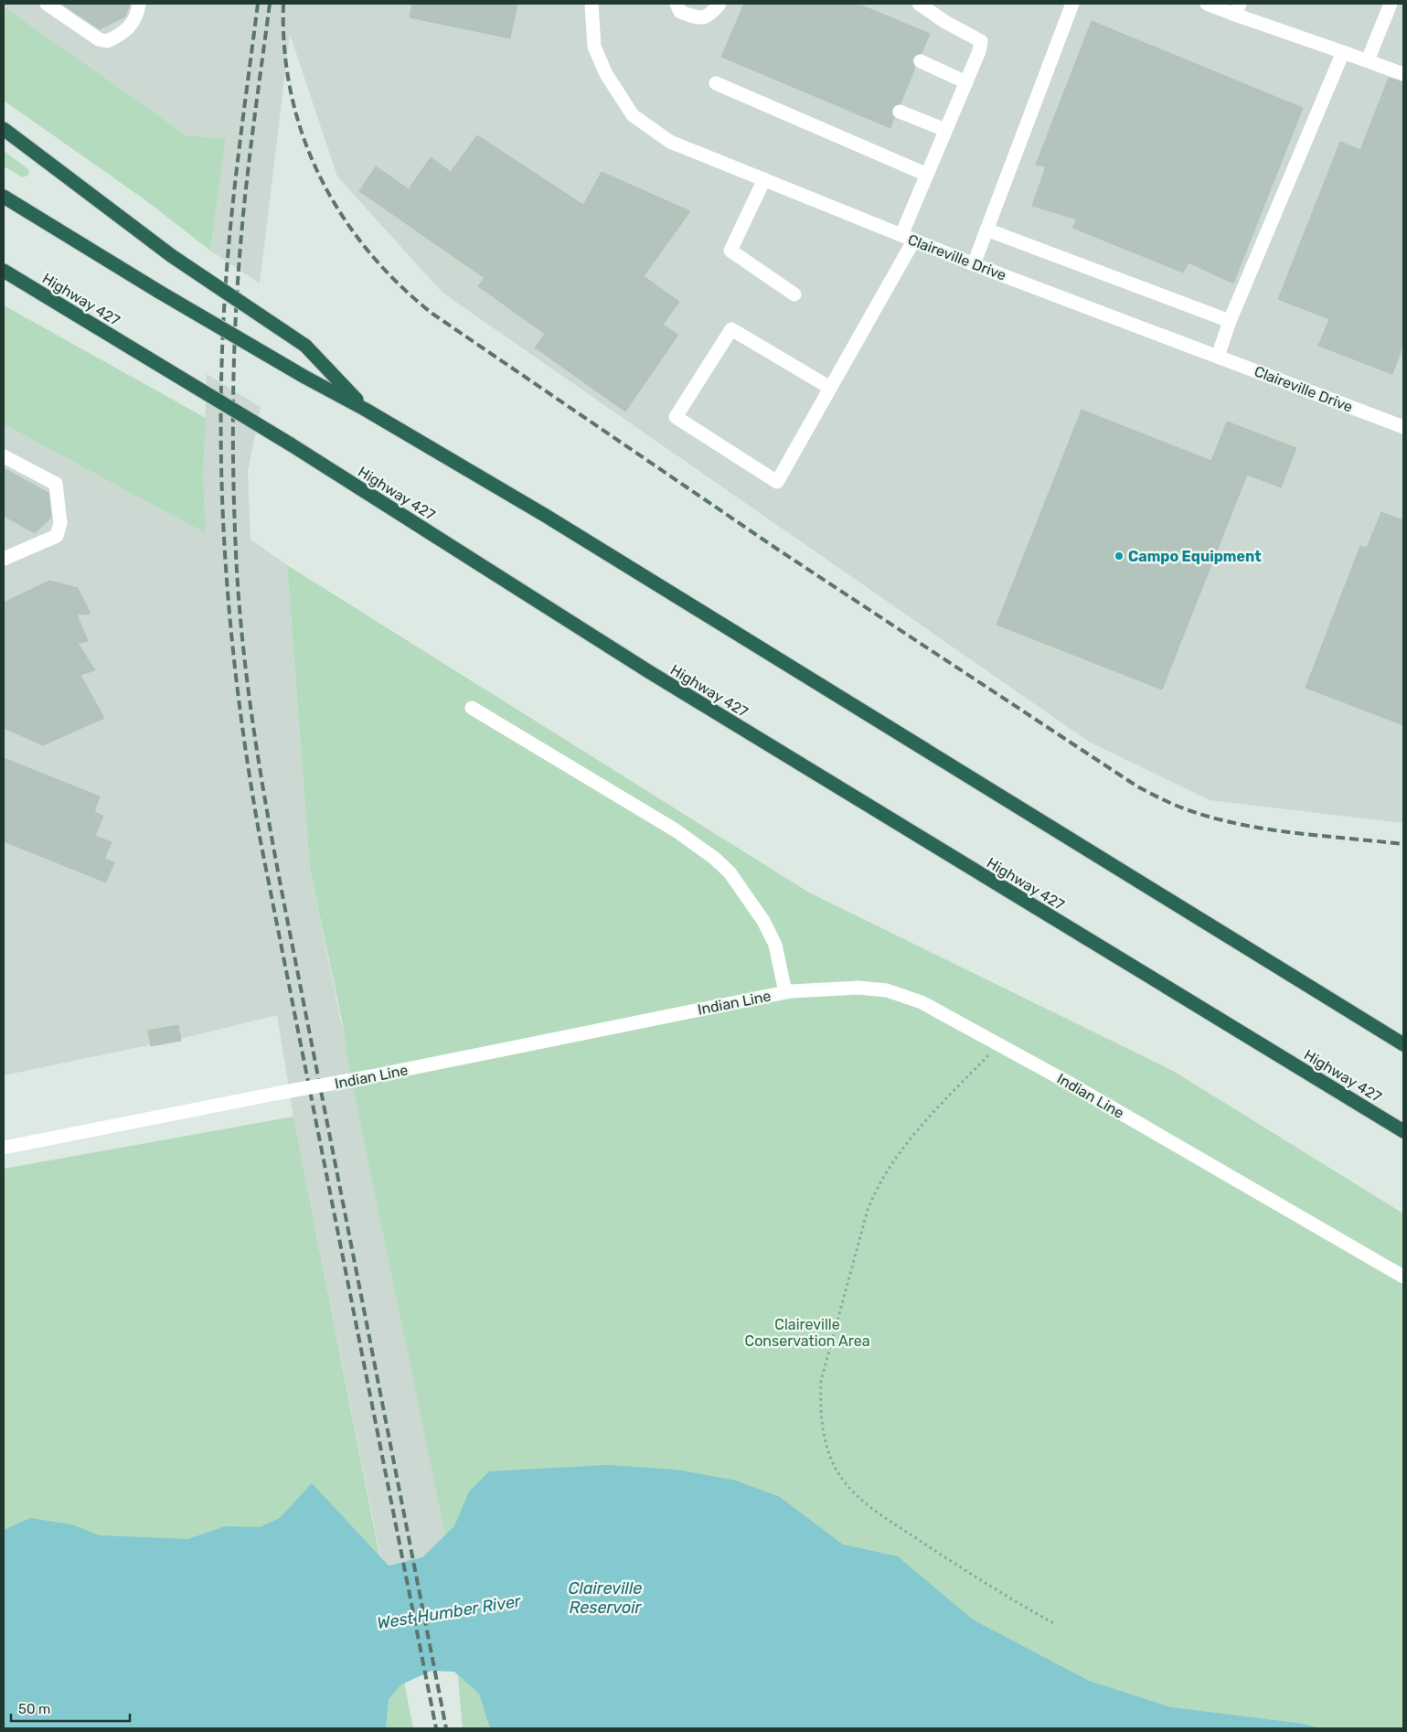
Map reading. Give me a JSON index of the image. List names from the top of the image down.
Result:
{
  "streets": {
    "highway": ["Highway 427"],
    "street": ["Claireville Drive", "Indian Line"]
  },
  "water": ["Claireville Reservoir", "West Humber River"],
  "parks": ["Claireville Conservation Area"],
  "places": ["Campo Equipment"],
  "scale_bar": "50 m"
}
